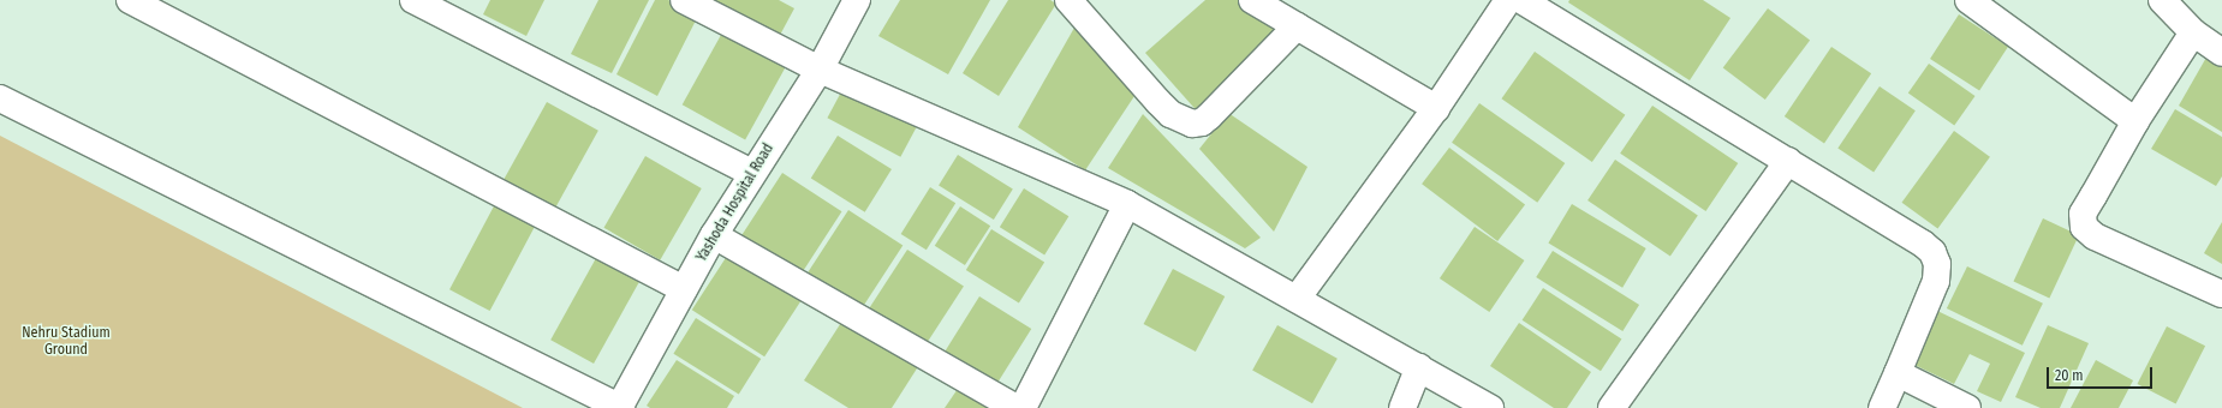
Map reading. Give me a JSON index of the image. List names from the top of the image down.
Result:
{
  "streets": {
    "street": ["Yashoda Hospital Road"]
  },
  "parks": ["Nehru Stadium Ground"],
  "scale_bar": "20 m"
}
